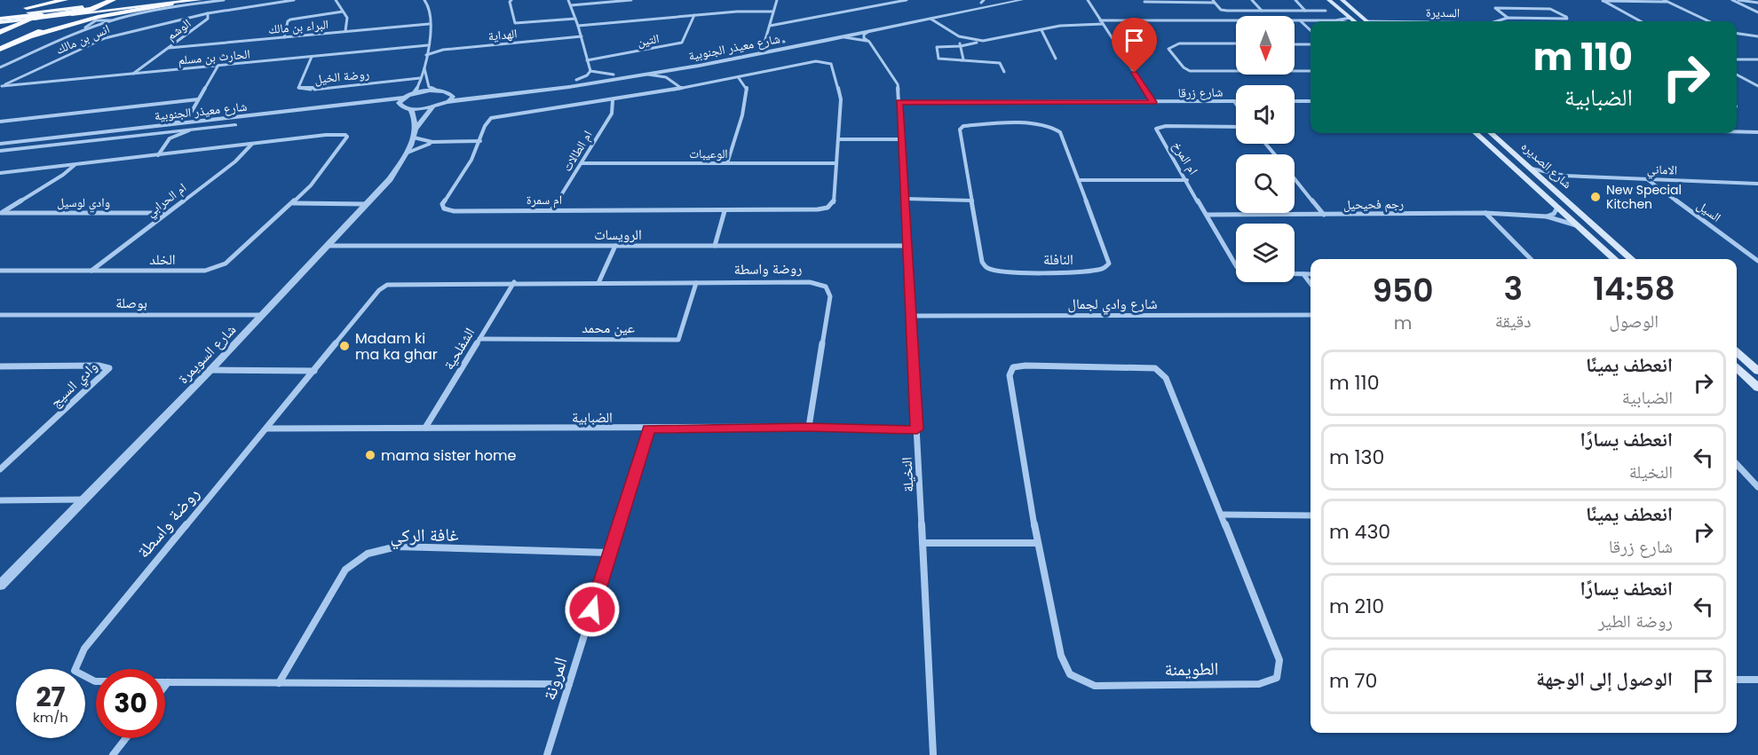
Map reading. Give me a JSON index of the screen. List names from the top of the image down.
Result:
{
  "streets": {
    "main road": ["شارع الصديره"],
    "street": [
      "السديرة",
      "البراء بن مالك",
      "الوشم",
      "الهداية",
      "انس بن مالك",
      "التين",
      "شارع معيذر الجنوبية",
      "الحارث بن مسلم",
      "روضة الخيل",
      "شارع زرقا",
      "ام الطالات",
      "الوعيبات",
      "ام المرخ",
      "الاماني",
      "ام الحرابي",
      "ام سمرة",
      "وادي لوسيل",
      "رجم فحيحيل",
      "السيل",
      "الرويسات",
      "الخلد",
      "النافلة",
      "روضة واسطة",
      "بوصلة",
      "شارع وادي لجمال",
      "عين محمد",
      "الشفلحية",
      "شارع السويمرة",
      "وادي السيج",
      "الضبابية",
      "النخيلة",
      "غافة الركي",
      "الطويمنة",
      "المرونة"
    ]
  },
  "crossings": [
    ["البراء بن مالك", "الوشم"],
    ["الوشم", "انس بن مالك"],
    ["الوشم", "الحارث بن مسلم"],
    ["انس بن مالك", "الحارث بن مسلم"],
    ["الحارث بن مسلم", "روضة الخيل"],
    ["شارع زرقا", "النخيلة"],
    ["ام الطالات", "الوعيبات"],
    ["ام الطالات", "ام سمرة"],
    ["الوعيبات", "ام سمرة"],
    ["ام المرخ", "رجم فحيحيل"],
    ["شارع الصديره", "الاماني"],
    ["شارع الصديره", "رجم فحيحيل"],
    ["الاماني", "السيل"],
    ["ام الحرابي", "وادي لوسيل"],
    ["ام الحرابي", "الخلد"],
    ["الرويسات", "شارع السويمرة"],
    ["الرويسات", "النخيلة"],
    ["روضة واسطة", "عين محمد"],
    ["روضة واسطة", "الشفلحية"],
    ["روضة واسطة", "الضبابية"],
    ["بوصلة", "شارع السويمرة"],
    ["شارع وادي لجمال", "النخيلة"],
    ["عين محمد", "الشفلحية"],
    ["الشفلحية", "الضبابية"],
    ["الضبابية", "النخيلة"],
    ["الضبابية", "المرونة"],
    ["غافة الركي", "المرونة"]
  ],
  "places": ["New Special Kitchen", "Madam ki ma ka ghar", "mama sister home"],
  "north": "bottom",
  "page": {
    "turn": ["110 m", "الضبابية"],
    "eta": [
      "14:58",
      "الوصول",
      "3",
      "دقيقة",
      "950",
      "m"
    ],
    "list": [
      {
        "name": "انعطف يمينًا",
        "note": "الضبابية",
        "value": "110 m"
      },
      {
        "name": "انعطف يسارًا",
        "note": "النخيلة",
        "value": "130 m"
      },
      {
        "name": "انعطف يمينًا",
        "note": "شارع زرقا",
        "value": "430 m"
      },
      {
        "name": "انعطف يسارًا",
        "note": "روضة الطير",
        "value": "210 m"
      },
      {
        "name": "الوصول إلى الوجهة",
        "value": "70 m"
      }
    ],
    "speed": "27 km/h",
    "limit": "30"
  }
}
